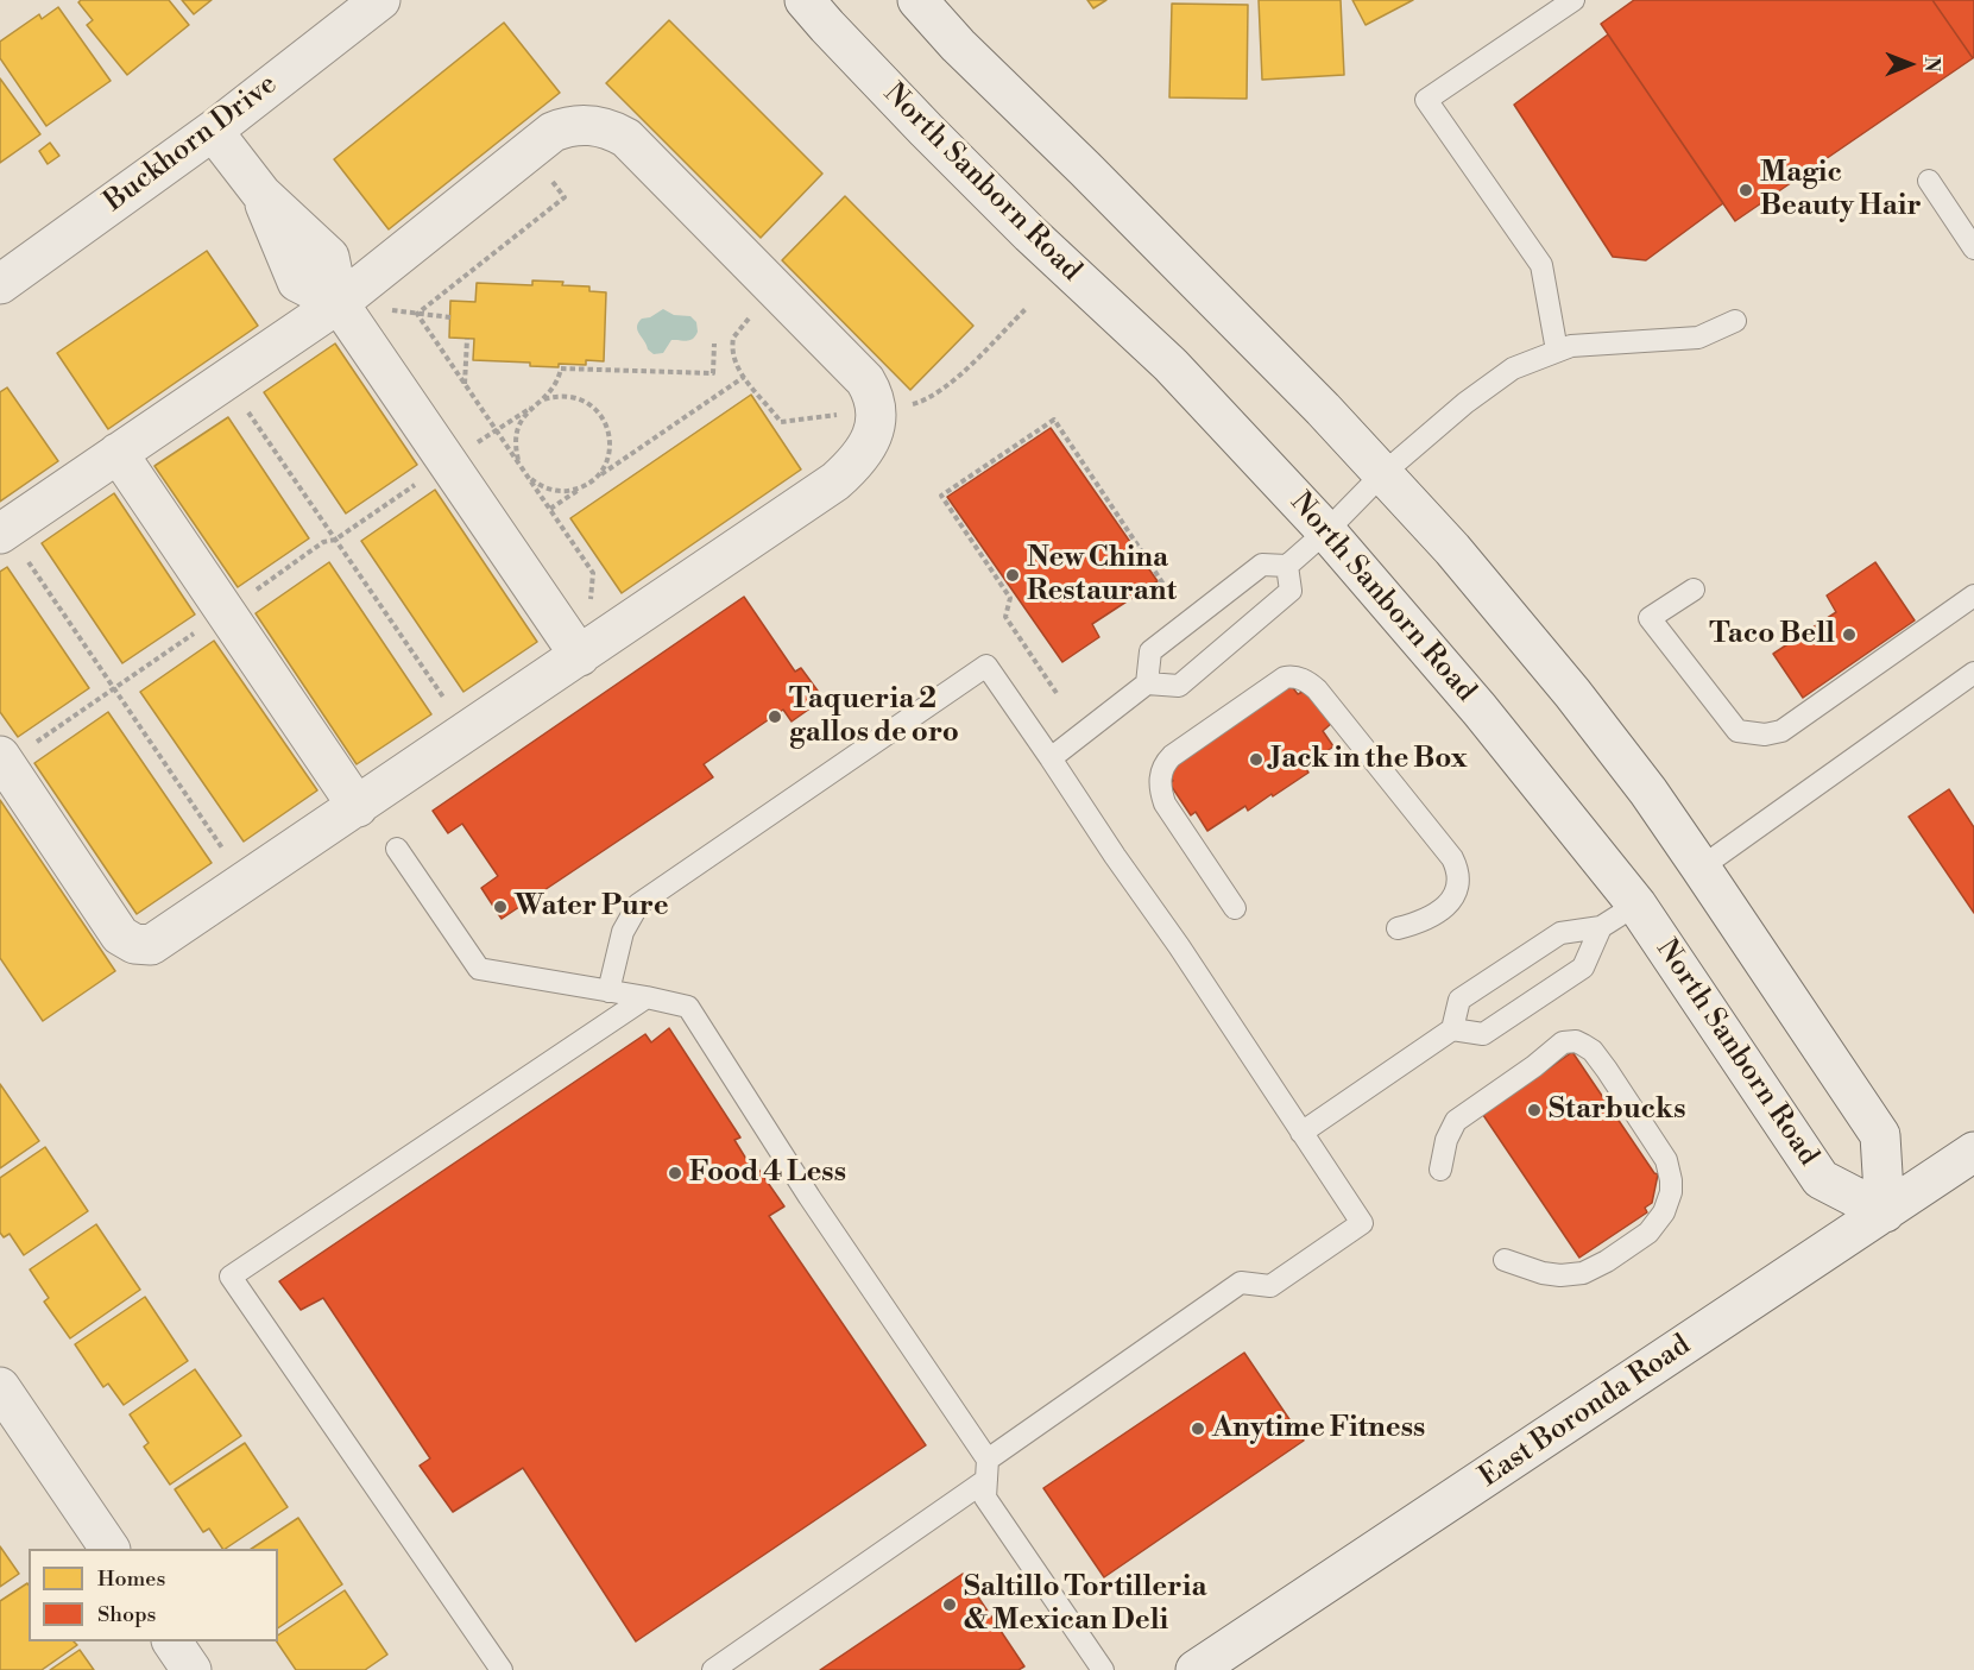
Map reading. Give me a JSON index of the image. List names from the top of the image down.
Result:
{
  "streets": {
    "main road": ["Buckhorn Drive", "North Sanborn Road", "East Boronda Road"]
  },
  "crossings": [
    ["North Sanborn Road", "East Boronda Road"]
  ],
  "places": [
    "Magic Beauty Hair",
    "New China Restaurant",
    "Taco Bell",
    "Taqueria 2 gallos de oro",
    "Jack in the Box",
    "Water Pure",
    "Starbucks",
    "Food 4 Less",
    "Anytime Fitness",
    "Saltillo Tortilleria & Mexican Deli"
  ],
  "legend": ["Homes", "Shops"],
  "north": "right"
}
